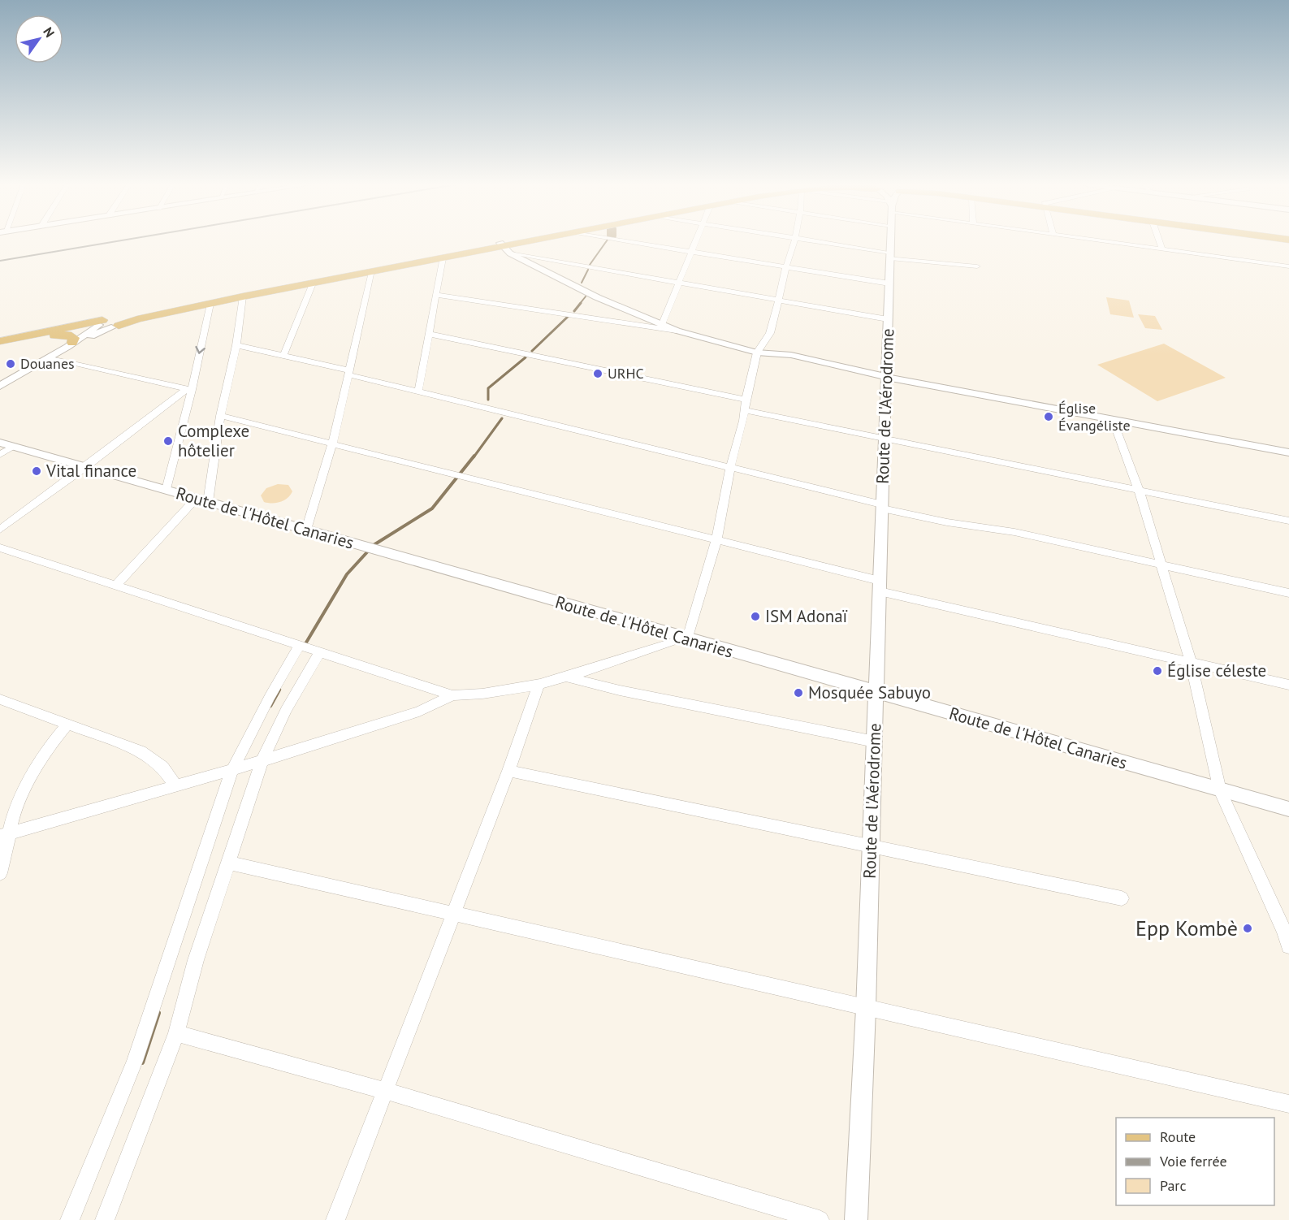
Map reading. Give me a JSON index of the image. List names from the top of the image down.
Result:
{
  "streets": {
    "street": ["Route de l'Aérodrome", "Route de l'Hôtel Canaries"]
  },
  "crossings": [
    ["Route de l'Aérodrome", "Route de l'Hôtel Canaries"]
  ],
  "places": [
    "Douanes",
    "URHC",
    "Église Évangéliste",
    "Complexe hôtelier",
    "Vital finance",
    "ISM Adonaï",
    "Église céleste",
    "Mosquée Sabuyo",
    "Epp Kombè"
  ],
  "legend": ["Route", "Voie ferrée", "Parc"],
  "north": "top right"
}
